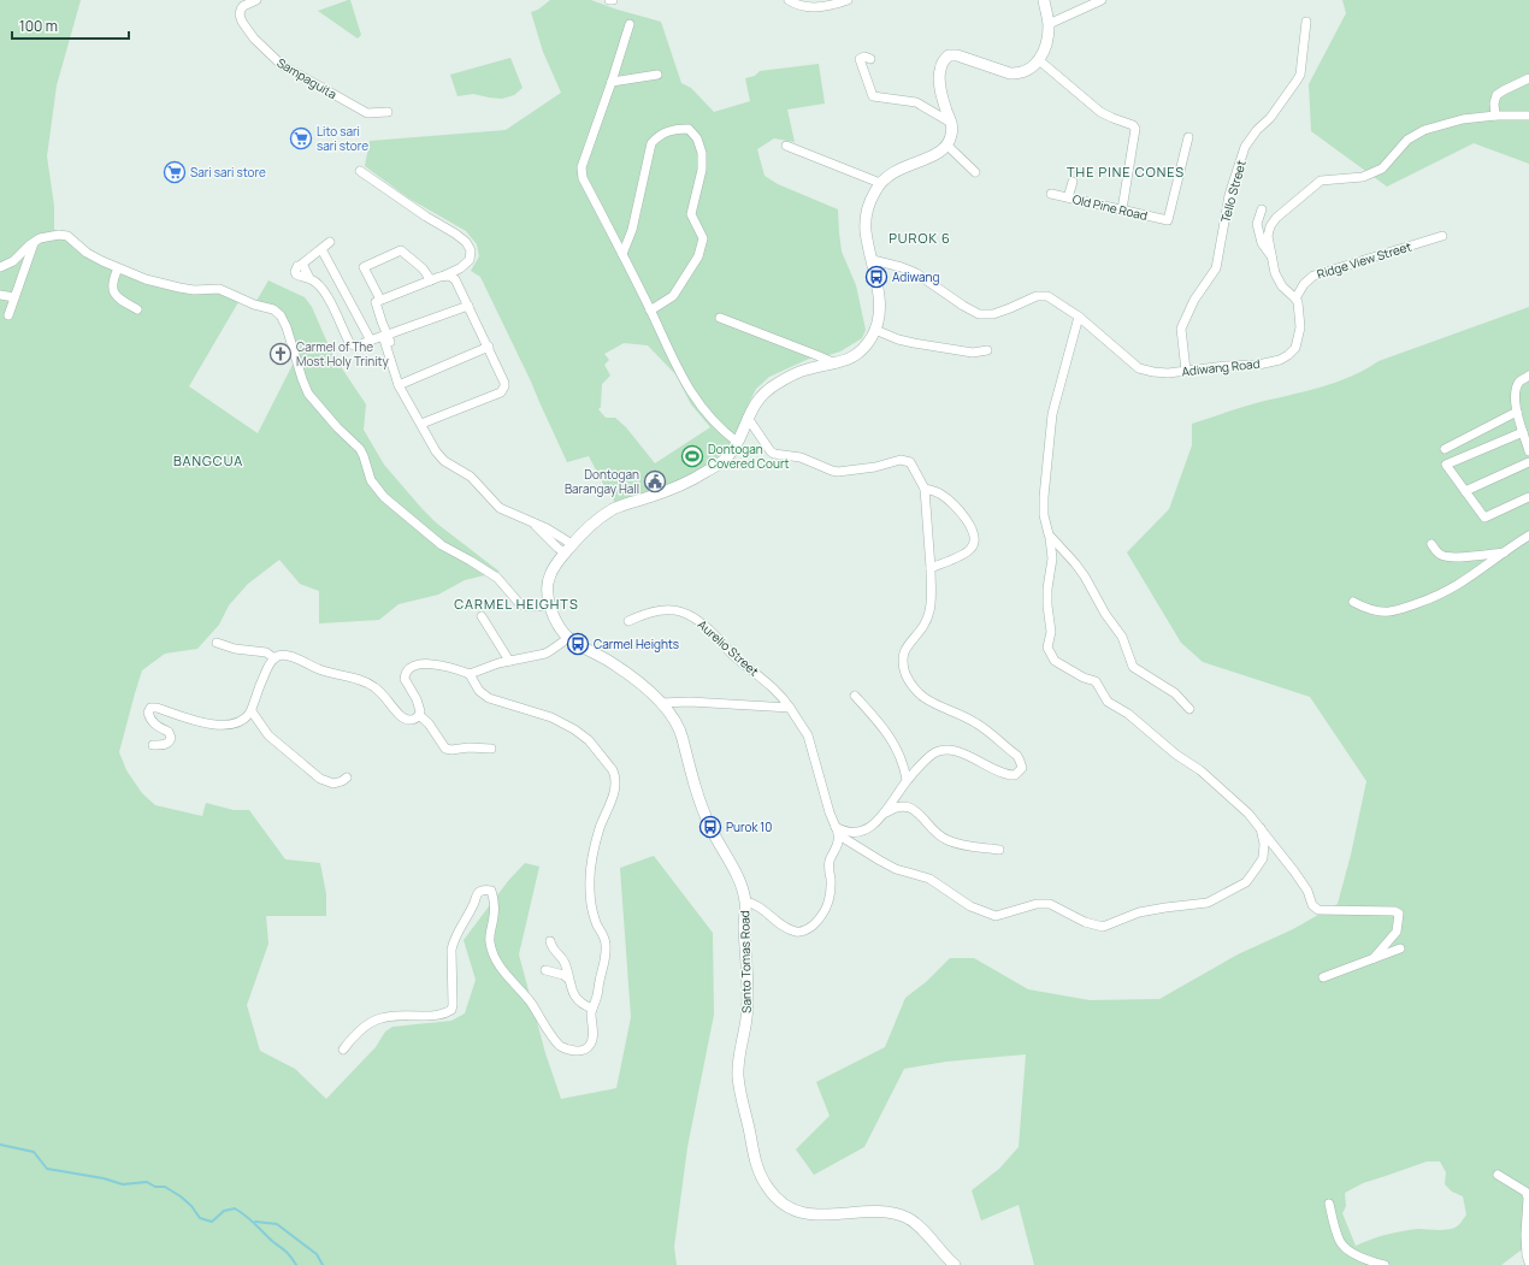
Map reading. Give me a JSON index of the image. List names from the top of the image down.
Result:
{
  "streets": {
    "street": [
      "Sampaguita",
      "Tello Street",
      "Old Pine Road",
      "Ridge View Street",
      "Adiwang Road",
      "Aurelio Street",
      "Santo Tomas Road"
    ]
  },
  "crossings": [
    ["Tello Street", "Adiwang Road"],
    ["Ridge View Street", "Adiwang Road"],
    ["Adiwang Road", "Santo Tomas Road"]
  ],
  "districts": [
    "THE PINE CONES",
    "PUROK 6",
    "BANGCUA",
    "CARMEL HEIGHTS"
  ],
  "places": {
    "supermarket": ["Lito sari sari store", "Sari sari store"],
    "bus stop": ["Adiwang", "Carmel Heights", "Purok 10"],
    "church": ["Carmel of The Most Holy Trinity"],
    "sports": ["Dontogan Covered Court"],
    "public building": ["Dontogan Barangay Hall"]
  },
  "scale_bar": "100 m"
}
